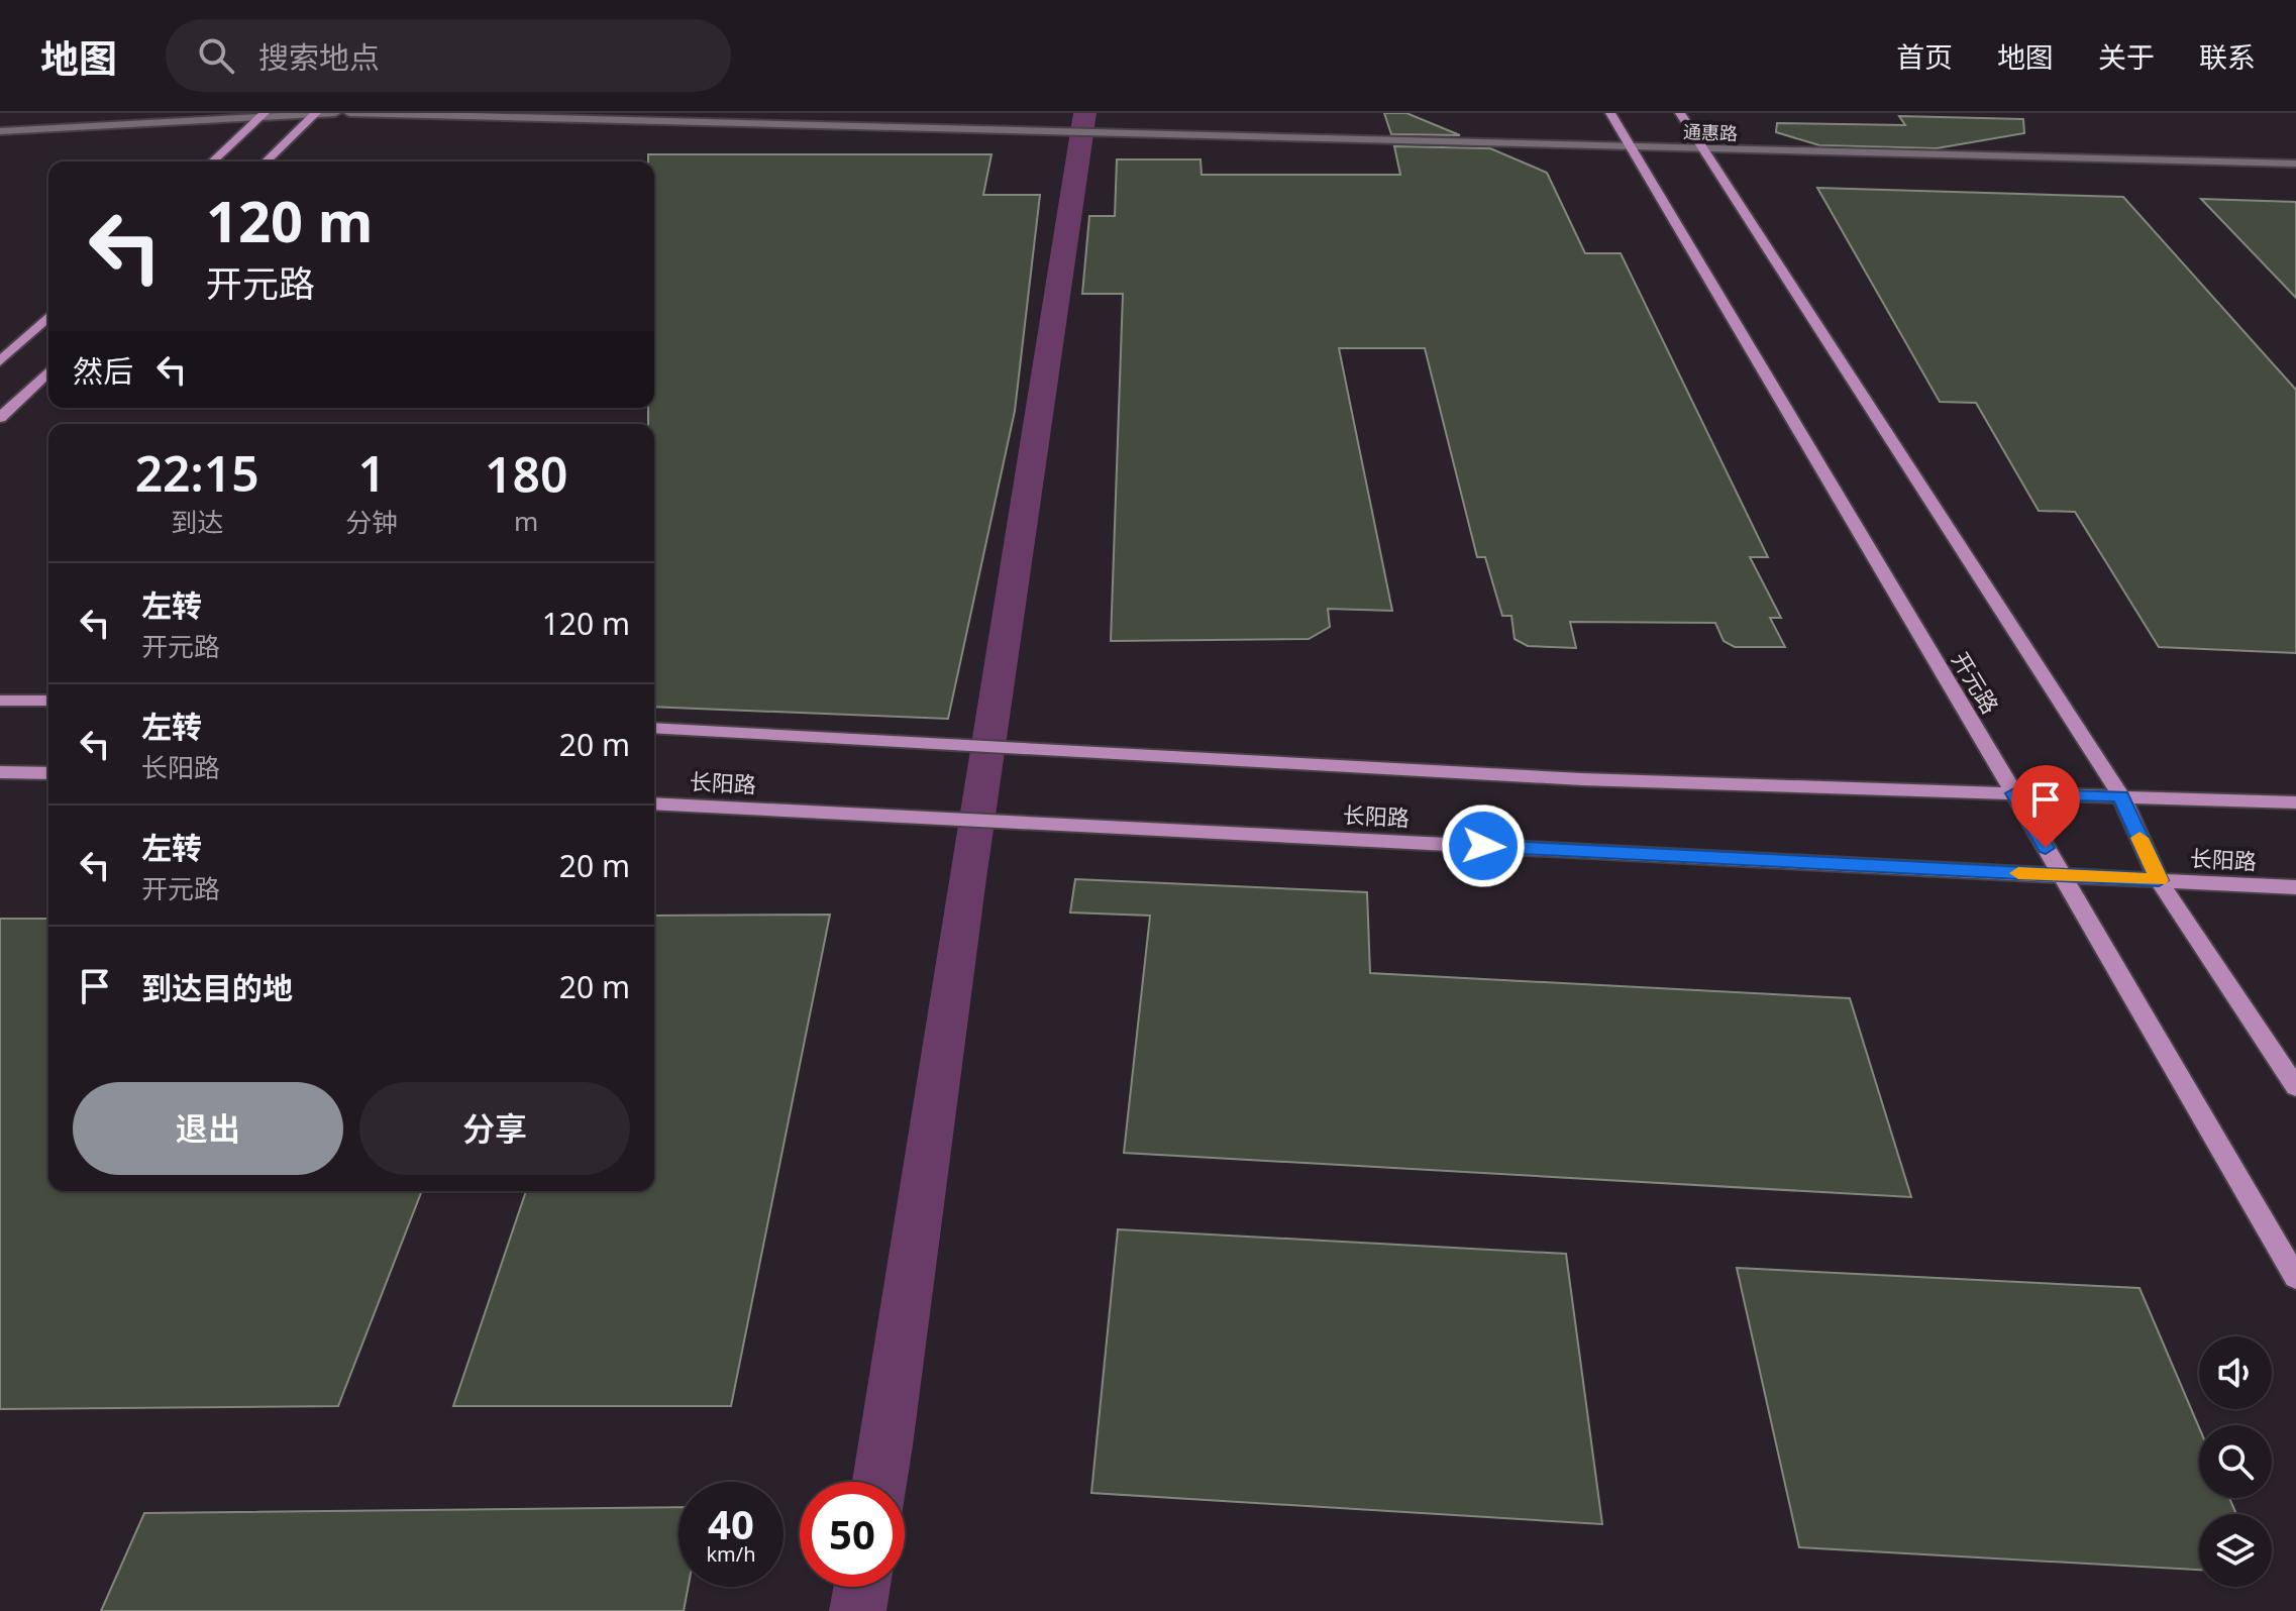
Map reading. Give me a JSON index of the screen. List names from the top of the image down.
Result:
{
  "streets": {
    "main road": ["开元路", "长阳路"],
    "street": ["通惠路"]
  },
  "crossings": [
    ["通惠路", "开元路"],
    ["开元路", "长阳路"]
  ],
  "page": {
    "header": "地图",
    "search": "搜索地点",
    "nav": [
      "首页",
      "地图",
      "关于",
      "联系"
    ],
    "turn": ["120 m", "开元路"],
    "then": "然后",
    "eta": [
      "22:15",
      "到达",
      "1",
      "分钟",
      "180",
      "m"
    ],
    "list": [
      {
        "name": "左转",
        "note": "开元路",
        "value": "120 m"
      },
      {
        "name": "左转",
        "note": "长阳路",
        "value": "20 m"
      },
      {
        "name": "左转",
        "note": "开元路",
        "value": "20 m"
      },
      {
        "name": "到达目的地",
        "value": "20 m"
      }
    ],
    "buttons": ["退出", "分享"],
    "speed": "40 km/h",
    "limit": "50"
  }
}
